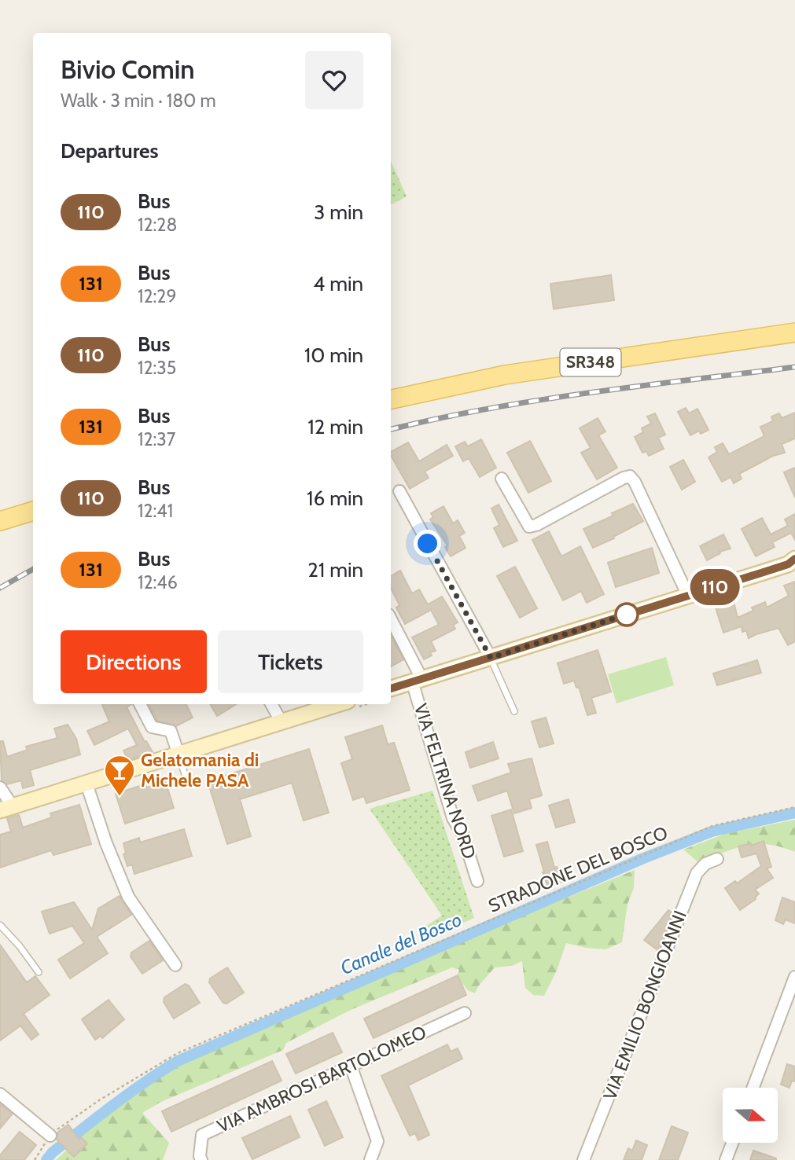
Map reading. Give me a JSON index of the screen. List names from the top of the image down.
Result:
{
  "streets": {
    "main road": ["SR348", "VIA FELTRINA NORD"],
    "street": ["VIA EMILIO BONGIOANNI", "VIA AMBROSI BARTOLOMEO"],
    "path": ["STRADONE DEL BOSCO"]
  },
  "water": ["Canale del Bosco"],
  "places": {
    "bar": ["Gelatomania di Michele PASA"]
  },
  "lines": ["bus line 110"],
  "north": "right",
  "page": {
    "on_map": "110",
    "heading": [
      ["Bivio Comin", "Walk · 3 min · 180 m"],
      "Departures"
    ],
    "list": [
      {
        "mark": "110",
        "name": "Bus",
        "note": "12:28",
        "value": "3 min"
      },
      {
        "mark": "131",
        "name": "Bus",
        "note": "12:29",
        "value": "4 min"
      },
      {
        "mark": "110",
        "name": "Bus",
        "note": "12:35",
        "value": "10 min"
      },
      {
        "mark": "131",
        "name": "Bus",
        "note": "12:37",
        "value": "12 min"
      },
      {
        "mark": "110",
        "name": "Bus",
        "note": "12:41",
        "value": "16 min"
      },
      {
        "mark": "131",
        "name": "Bus",
        "note": "12:46",
        "value": "21 min"
      }
    ],
    "buttons": ["Directions", "Tickets"]
  }
}
